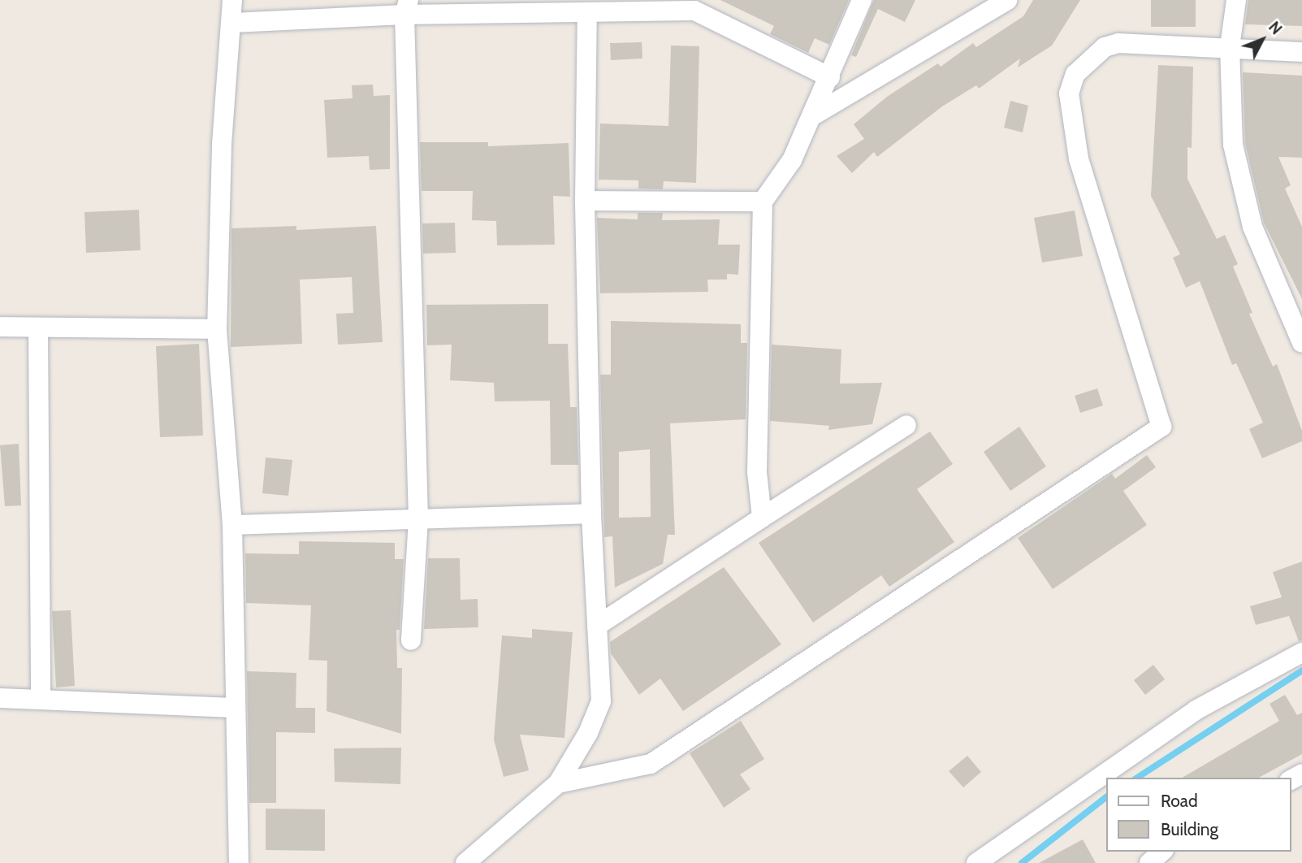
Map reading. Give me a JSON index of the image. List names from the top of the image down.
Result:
{
  "legend": ["Road", "Building"],
  "north": "top right"
}
